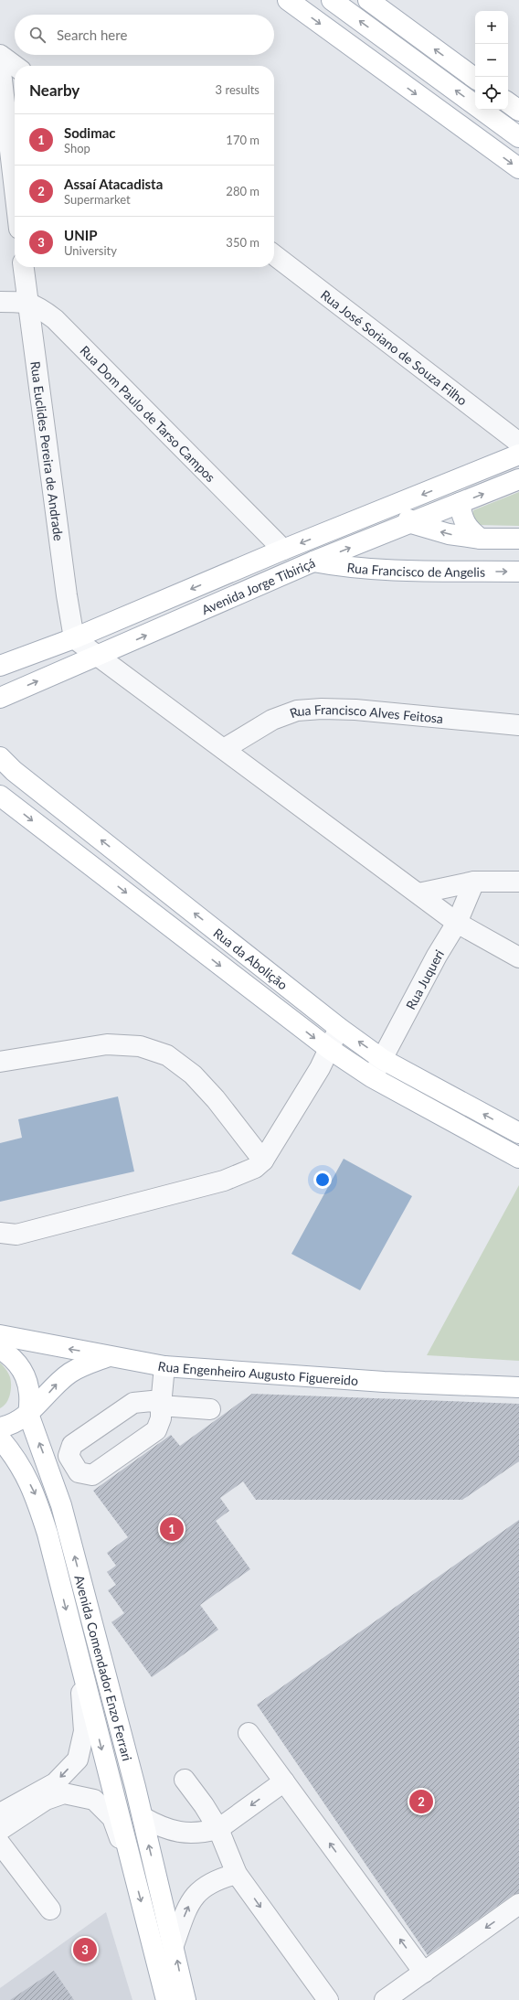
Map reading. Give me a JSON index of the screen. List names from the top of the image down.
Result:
{
  "streets": {
    "main road": [
      "Rua Francisco de Angelis",
      "Avenida Jorge Tibiriçá",
      "Rua da Abolição",
      "Rua Engenheiro Augusto Figuereido",
      "Avenida Comendador Enzo Ferrari"
    ],
    "street": [
      "Rua José Soriano de Souza Filho",
      "Rua Dom Paulo de Tarso Campos",
      "Rua Euclides Pereira de Andrade",
      "Rua Francisco Alves Feitosa",
      "Rua Juqueri"
    ]
  },
  "crossings": [
    ["Rua Dom Paulo de Tarso Campos", "Rua Euclides Pereira de Andrade"],
    ["Rua Dom Paulo de Tarso Campos", "Avenida Jorge Tibiriçá"],
    ["Rua Euclides Pereira de Andrade", "Avenida Jorge Tibiriçá"],
    ["Rua Francisco de Angelis", "Avenida Jorge Tibiriçá"],
    ["Rua da Abolição", "Rua Juqueri"]
  ],
  "page": {
    "map_buttons": ["+", "−"],
    "search": "Search here",
    "heading": ["Nearby", "3 results"],
    "list": [
      {
        "mark": "1",
        "name": "Sodimac",
        "note": "Shop",
        "value": "170 m"
      },
      {
        "mark": "2",
        "name": "Assaí Atacadista",
        "note": "Supermarket",
        "value": "280 m"
      },
      {
        "mark": "3",
        "name": "UNIP",
        "note": "University",
        "value": "350 m"
      }
    ],
    "pins": ["1", "2", "3"]
  }
}
